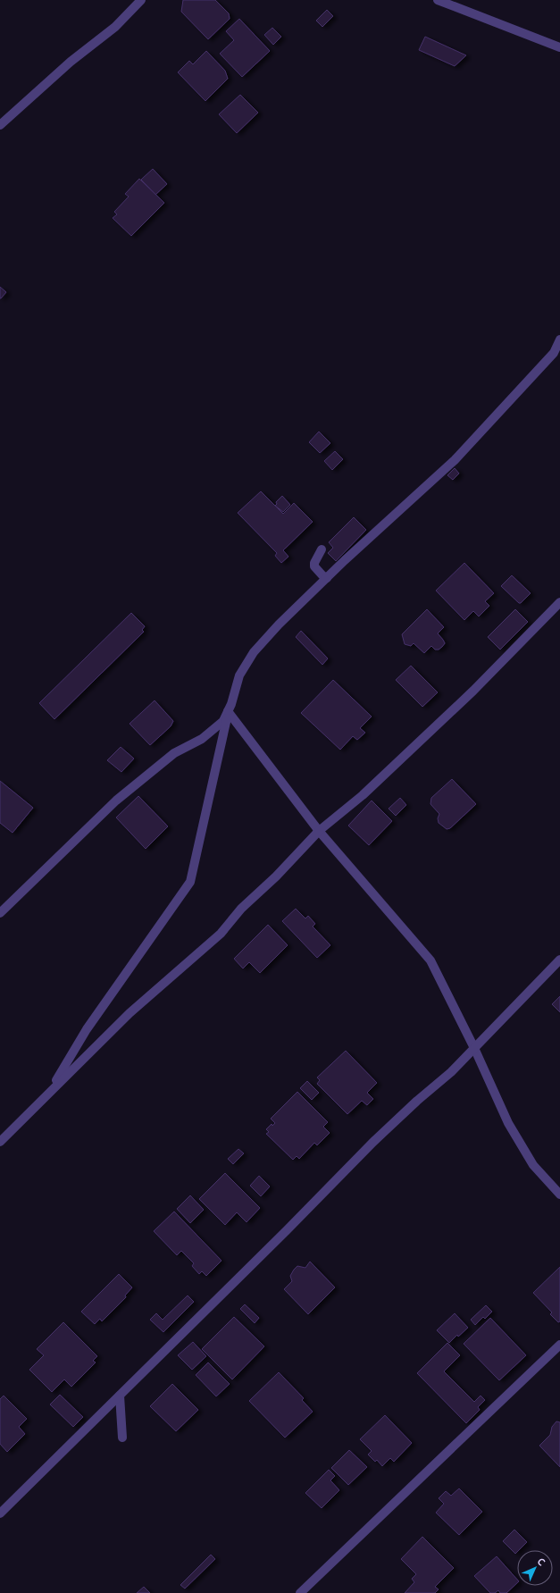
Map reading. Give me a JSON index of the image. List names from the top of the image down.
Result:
{
  "north": "top right"
}
